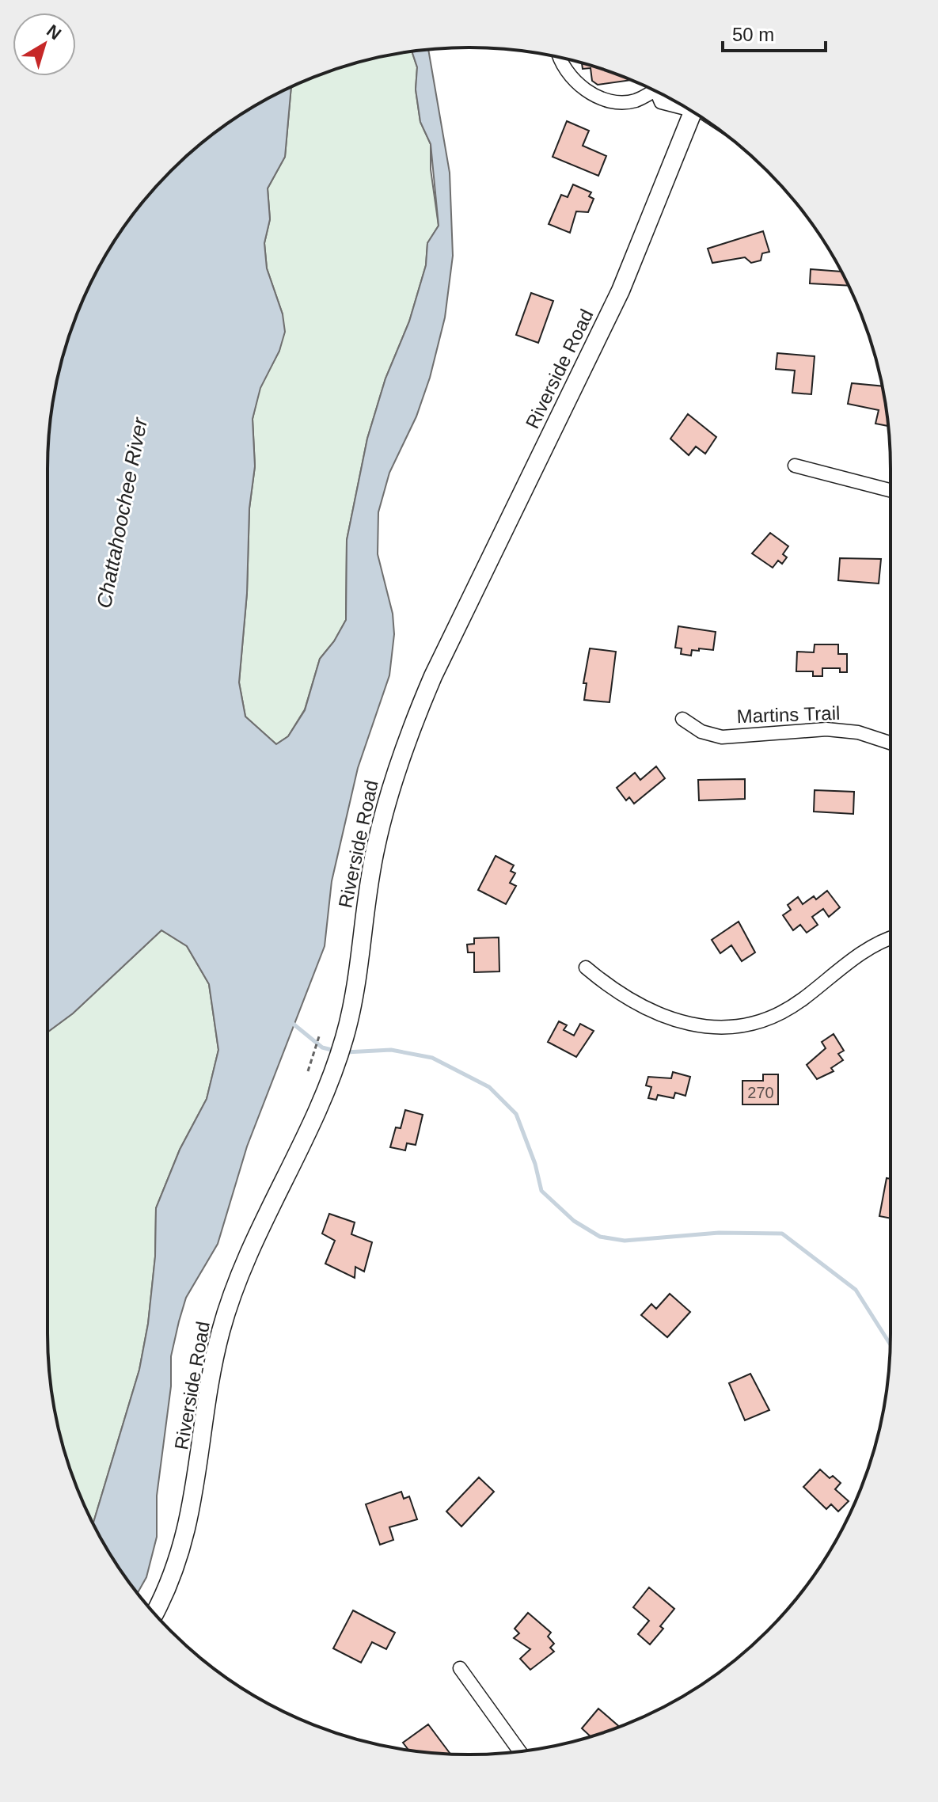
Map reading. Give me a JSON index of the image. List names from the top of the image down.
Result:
{
  "streets": {
    "street": ["Riverside Road", "Martins Trail"]
  },
  "water": ["Chattahoochee River"],
  "house_numbers": ["270"],
  "scale_bar": "50 m",
  "north": "top right"
}
